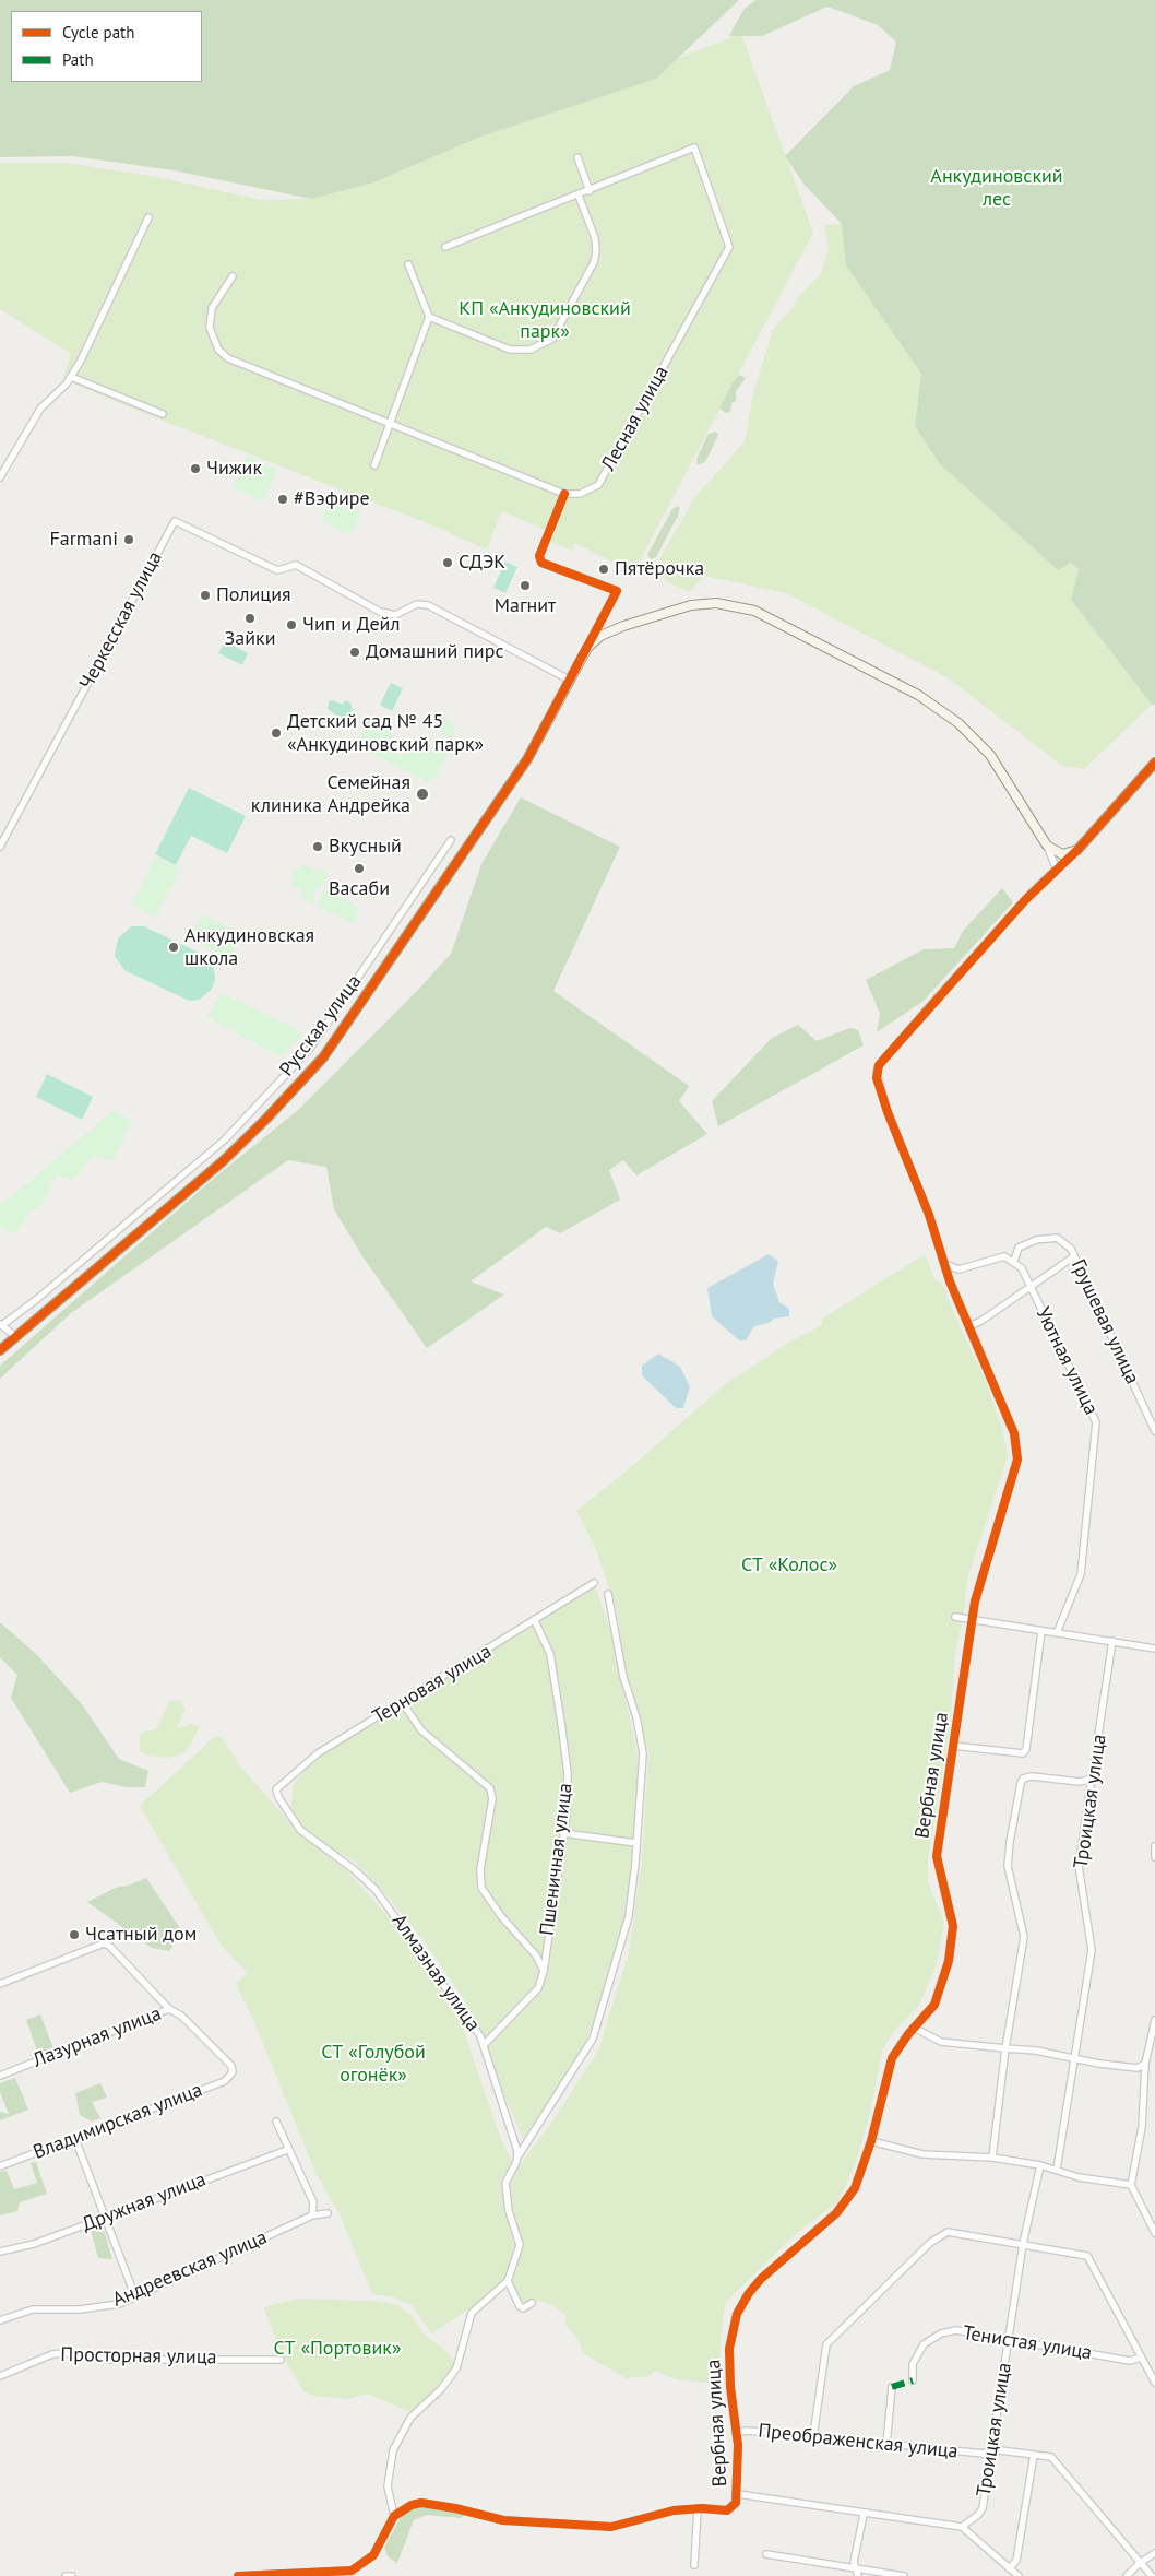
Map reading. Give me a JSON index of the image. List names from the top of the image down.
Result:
{
  "streets": {
    "street": [
      "Лесная улица",
      "Черкесская улица",
      "Русская улица",
      "Грушевая улица",
      "Уютная улица",
      "Терновая улица",
      "Вербная улица",
      "Троицкая улица",
      "Пшеничная улица",
      "Алмазная улица",
      "Лазурная улица",
      "Владимирская улица",
      "Дружная улица",
      "Андреевская улица",
      "Тенистая улица",
      "Просторная улица",
      "Преображенская улица"
    ]
  },
  "crossings": [
    ["Черкесская улица", "Русская улица"],
    ["Грушевая улица", "Уютная улица"],
    ["Терновая улица", "Пшеничная улица"],
    ["Терновая улица", "Алмазная улица"],
    ["Вербная улица", "Преображенская улица"],
    ["Троицкая улица", "Тенистая улица"],
    ["Троицкая улица", "Преображенская улица"],
    ["Пшеничная улица", "Алмазная улица"],
    ["Лазурная улица", "Владимирская улица"]
  ],
  "parks": [
    "Анкудиновский лес",
    "КП «Анкудиновский парк»",
    "СТ «Колос»",
    "СТ «Голубой огонёк»",
    "СТ «Портовик»"
  ],
  "places": [
    "Чижик",
    "#Вэфире",
    "Farmani",
    "СДЭК",
    "Пятёрочка",
    "Магнит",
    "Полиция",
    "Зайки",
    "Чип и Дейл",
    "Домашний пирс",
    "Детский сад № 45 «Анкудиновский парк»",
    "Семейная клиника Андрейка",
    "Вкусный",
    "Васаби",
    "Анкудиновская школа",
    "Чсатный дом"
  ],
  "legend": ["Cycle path", "Path"]
}
